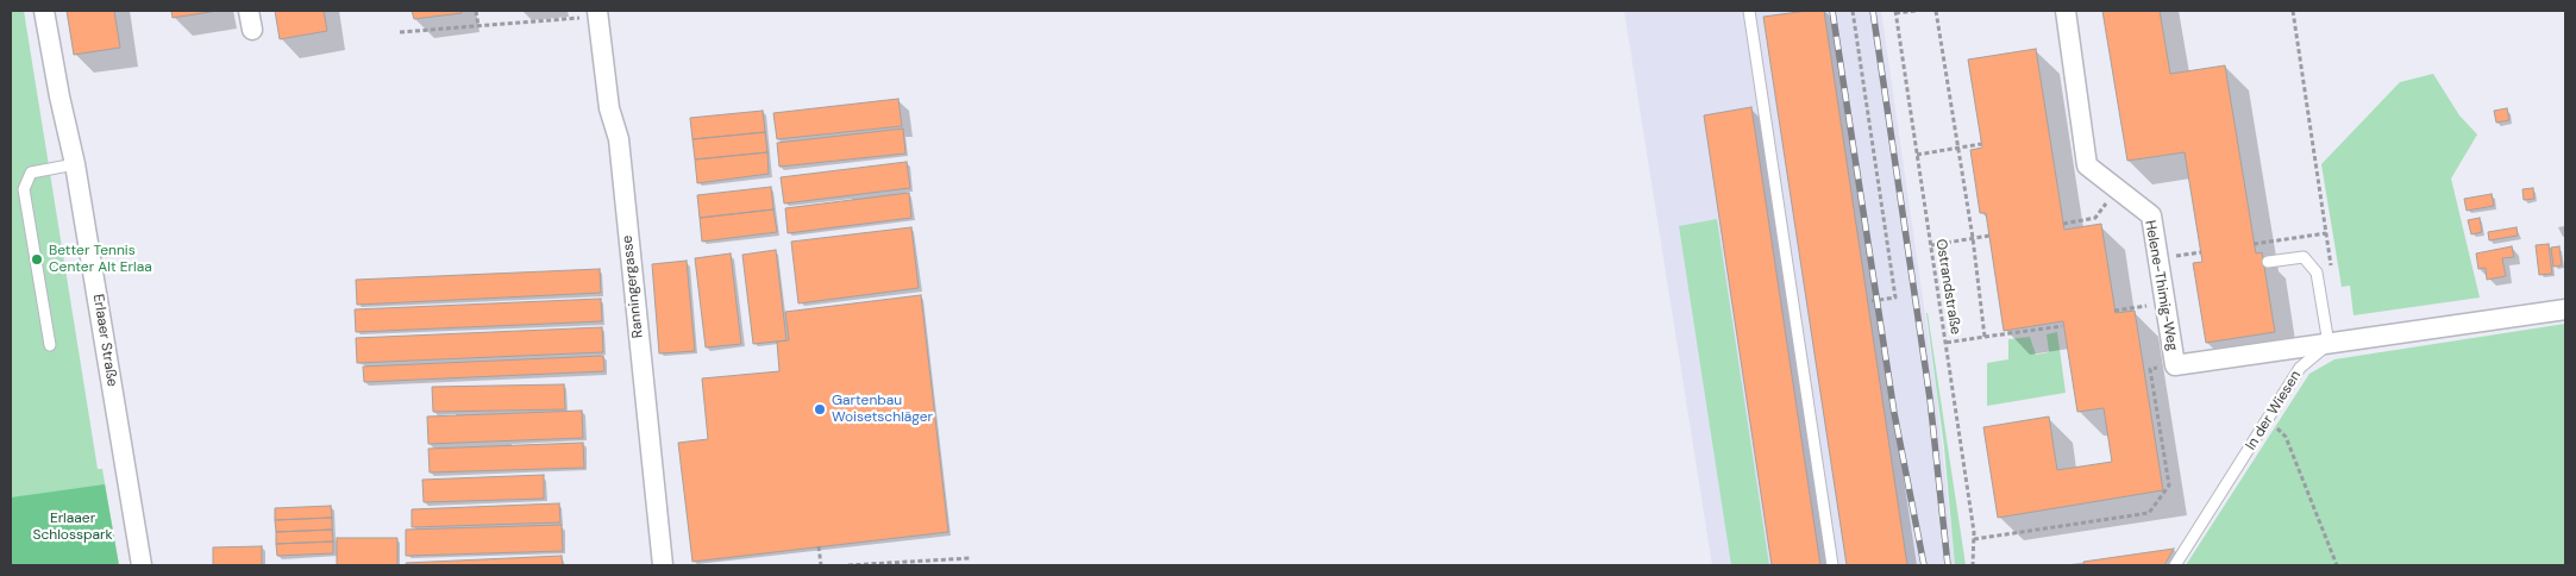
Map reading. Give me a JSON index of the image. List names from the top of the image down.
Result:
{
  "streets": {
    "street": ["Helene-Thimig-Weg", "Ranningergasse", "Erlaaer Straße"],
    "lane": ["In der Wiesen"],
    "path": ["Ostrandstraße"]
  },
  "crossings": [
    ["Helene-Thimig-Weg", "In der Wiesen"]
  ],
  "parks": ["Erlaaer Schlosspark"],
  "places": ["Better Tennis Center Alt Erlaa", "Gartenbau Woisetschläger"]
}
